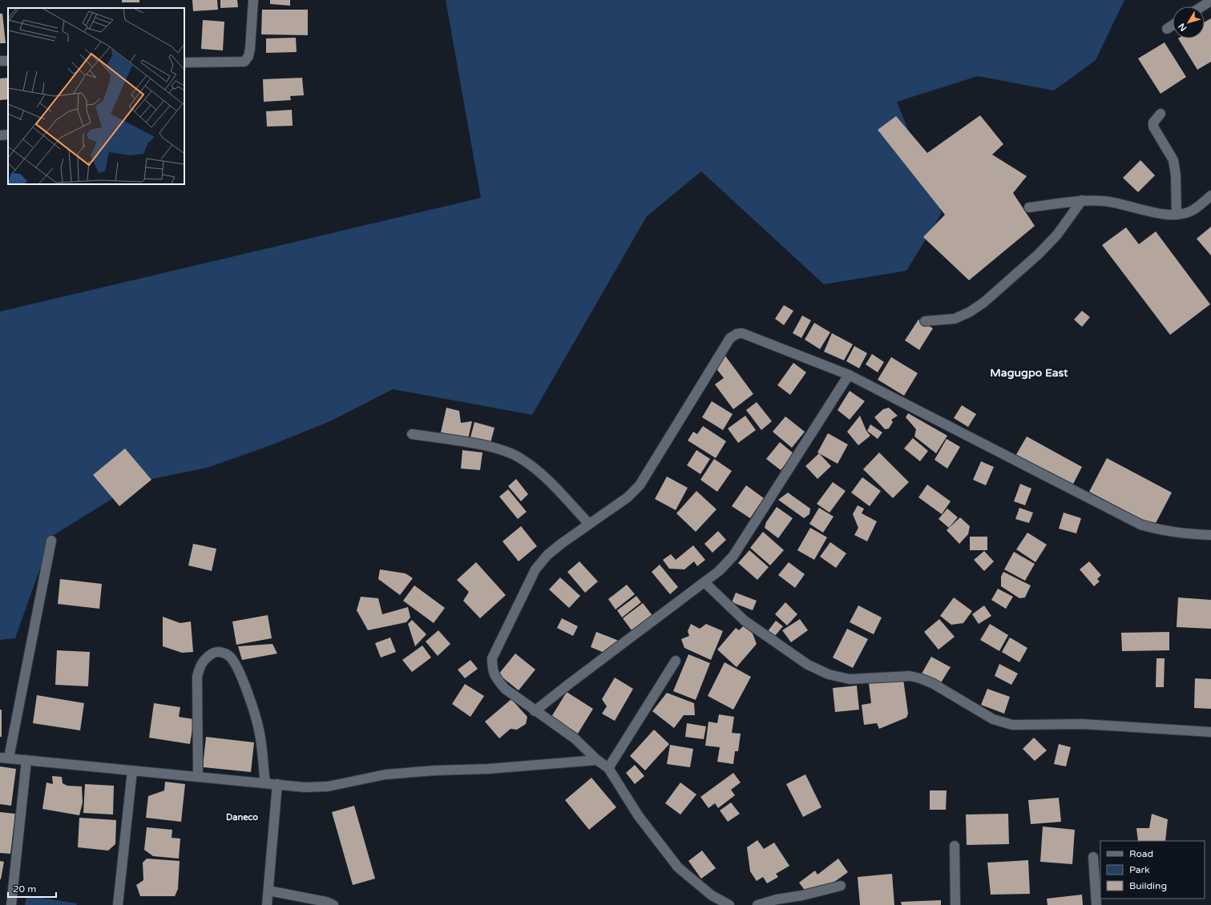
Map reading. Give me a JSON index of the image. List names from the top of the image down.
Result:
{
  "districts": ["Magugpo East", "Daneco"],
  "legend": ["Road", "Park", "Building"],
  "scale_bar": "20 m",
  "north": "bottom left"
}
